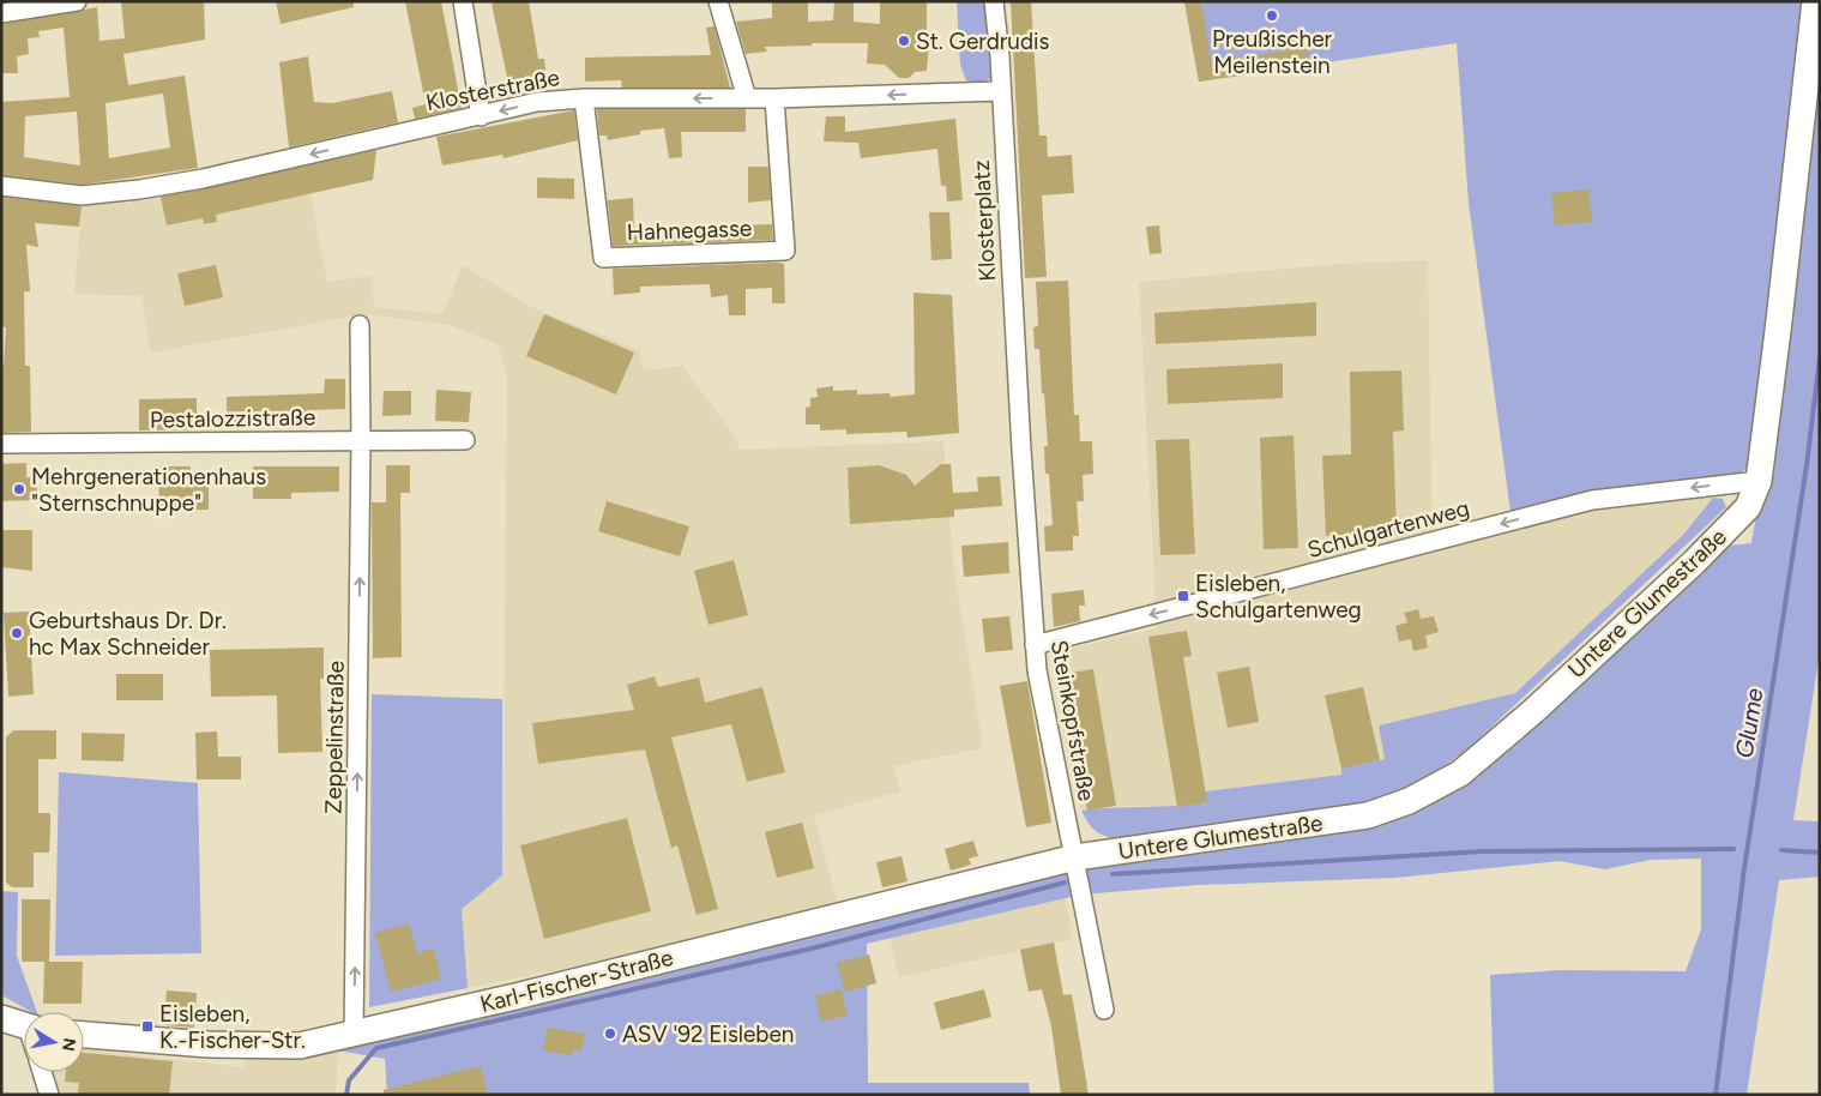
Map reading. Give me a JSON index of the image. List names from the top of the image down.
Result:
{
  "streets": {
    "street": [
      "Klosterstraße",
      "Klosterplatz",
      "Hahnegasse",
      "Pestalozzistraße",
      "Schulgartenweg",
      "Untere Glumestraße",
      "Steinkopfstraße",
      "Zeppelinstraße",
      "Karl-Fischer-Straße"
    ]
  },
  "crossings": [
    ["Klosterstraße", "Klosterplatz"],
    ["Klosterstraße", "Hahnegasse"],
    ["Klosterplatz", "Steinkopfstraße"],
    ["Pestalozzistraße", "Zeppelinstraße"],
    ["Schulgartenweg", "Untere Glumestraße"],
    ["Schulgartenweg", "Steinkopfstraße"],
    ["Untere Glumestraße", "Steinkopfstraße"],
    ["Untere Glumestraße", "Karl-Fischer-Straße"],
    ["Steinkopfstraße", "Karl-Fischer-Straße"],
    ["Zeppelinstraße", "Karl-Fischer-Straße"]
  ],
  "one_way": ["Klosterstraße", "Schulgartenweg", "Zeppelinstraße"],
  "water": ["Glume"],
  "places": {
    "other": [
      "Preußischer Meilenstein",
      "St. Gerdrudis",
      "Mehrgenerationenhaus \"Sternschnuppe\"",
      "Geburtshaus Dr. Dr. hc Max Schneider",
      "ASV '92 Eisleben"
    ],
    "transit": ["Eisleben, Schulgartenweg", "Eisleben, K.-Fischer-Str."]
  },
  "north": "right"
}
